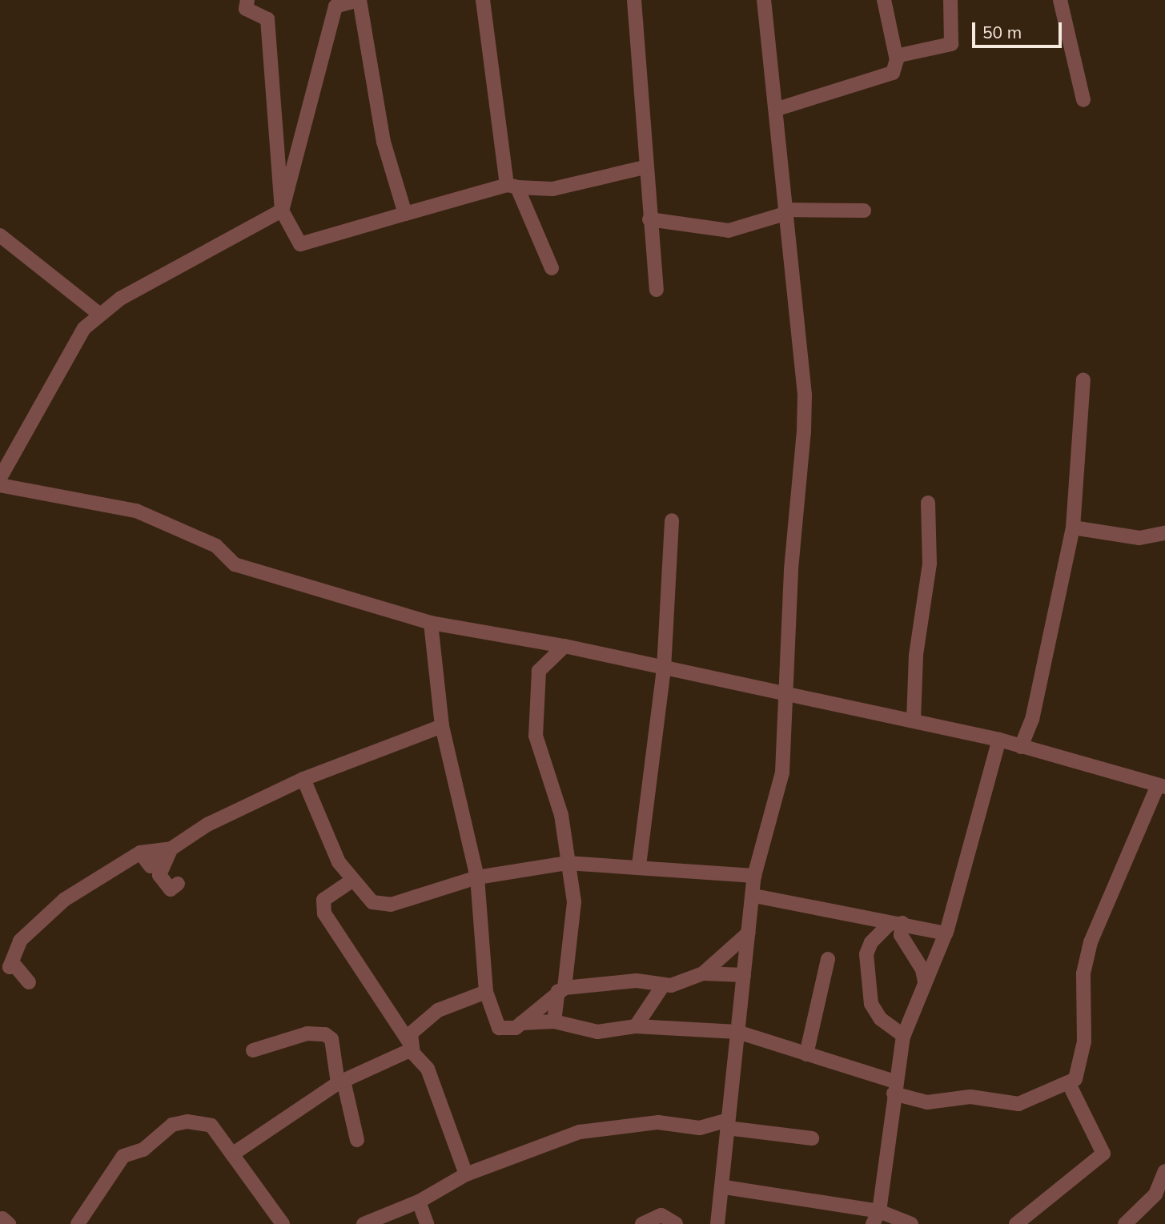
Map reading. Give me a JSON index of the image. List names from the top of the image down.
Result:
{
  "scale_bar": "50 m"
}
